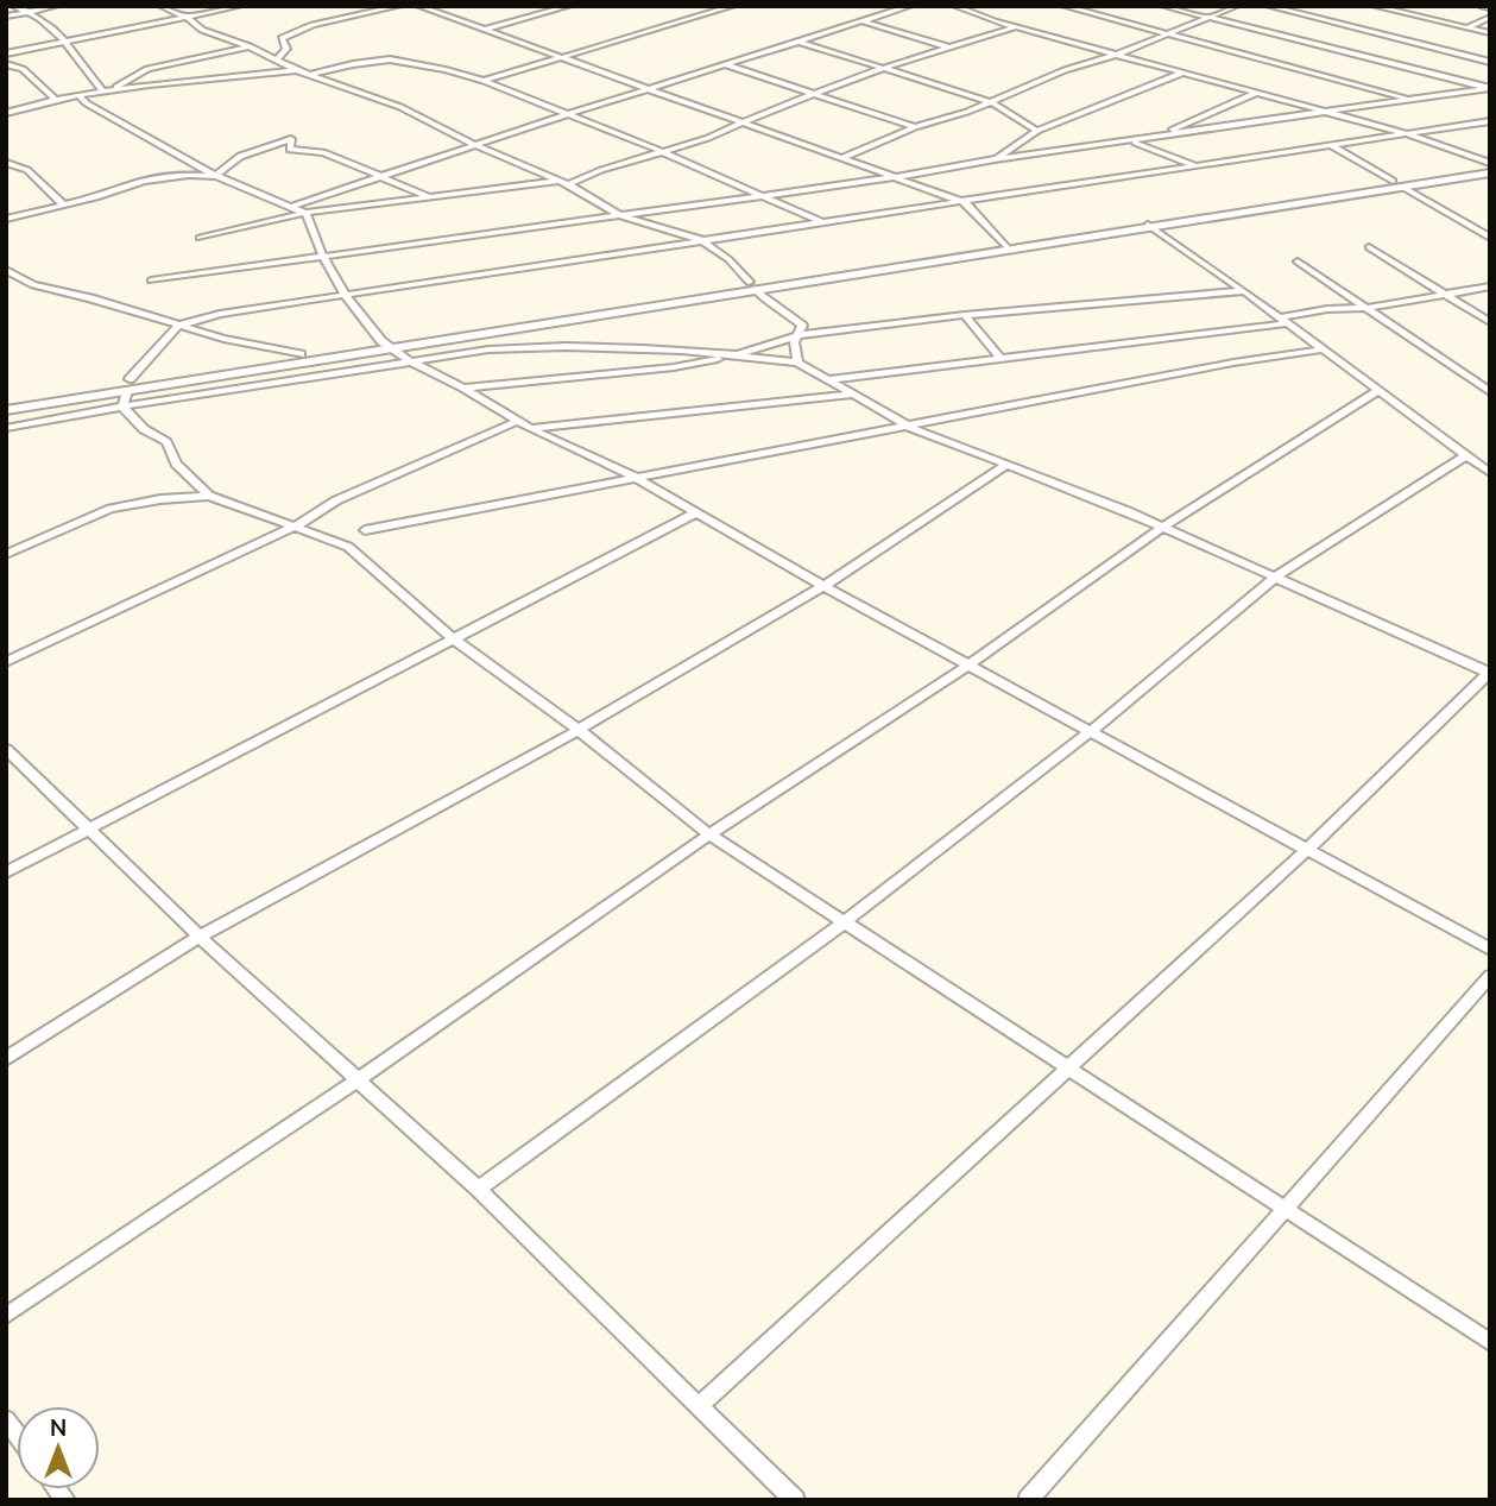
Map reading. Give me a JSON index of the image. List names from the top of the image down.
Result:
{
  "north": "top"
}
